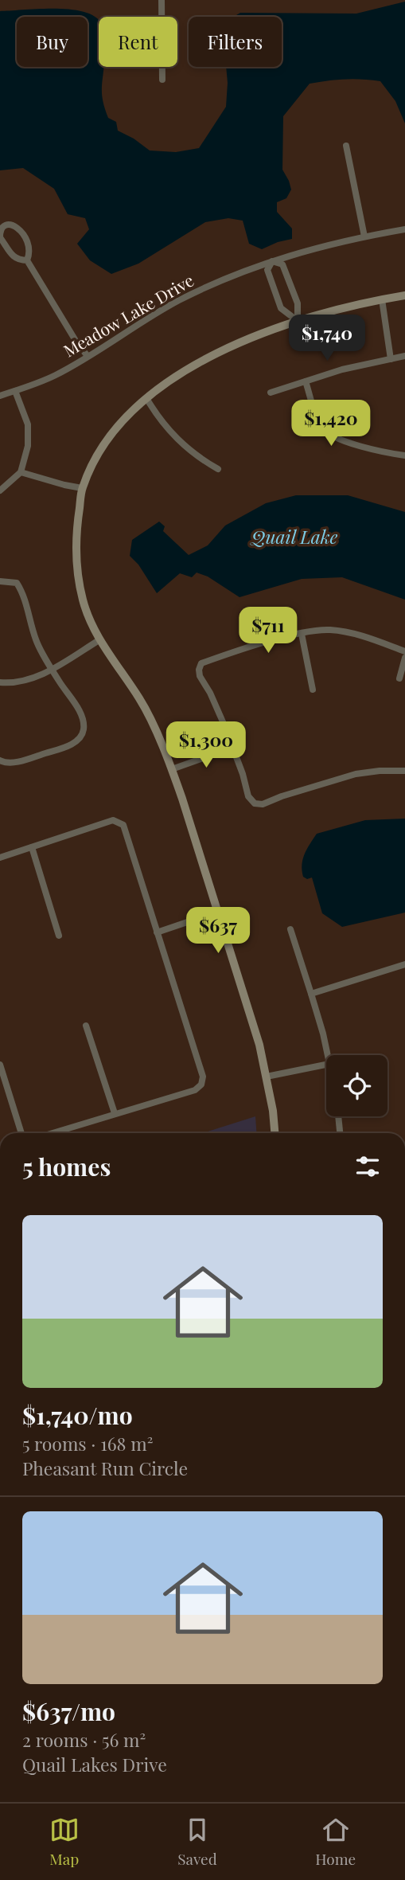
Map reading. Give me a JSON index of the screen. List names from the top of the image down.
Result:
{
  "streets": {
    "street": ["Meadow Lake Drive"]
  },
  "water": ["Quail Lake"],
  "page": {
    "chip": ["Buy", "Rent", "Filters"],
    "price": [
      "$1,740",
      "$1,420",
      "$711",
      "$1,300",
      "$637"
    ],
    "heading": "5 homes",
    "list": [
      {
        "name": "$1,740/mo",
        "note": "5 rooms · 168 m² · Pheasant Run Circle"
      },
      {
        "name": "$637/mo",
        "note": "2 rooms · 56 m² · Quail Lakes Drive"
      }
    ],
    "tabs": ["Map", "Saved", "Home"]
  }
}
